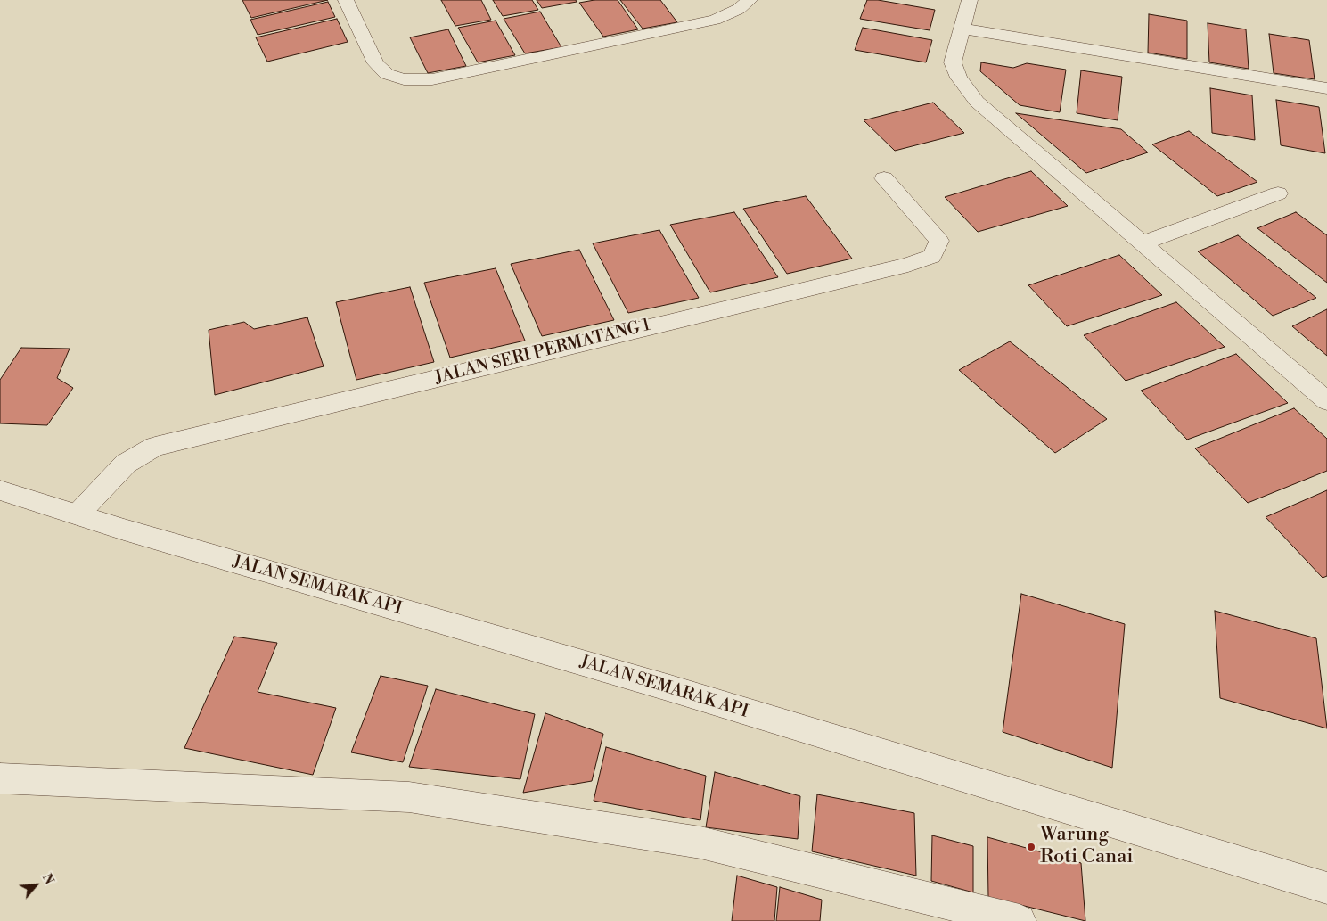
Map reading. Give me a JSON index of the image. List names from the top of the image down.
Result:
{
  "streets": {
    "street": ["JALAN SERI PERMATANG 1", "JALAN SEMARAK API"]
  },
  "crossings": [
    ["JALAN SERI PERMATANG 1", "JALAN SEMARAK API"]
  ],
  "places": ["Warung Roti Canai"],
  "north": "top right"
}
